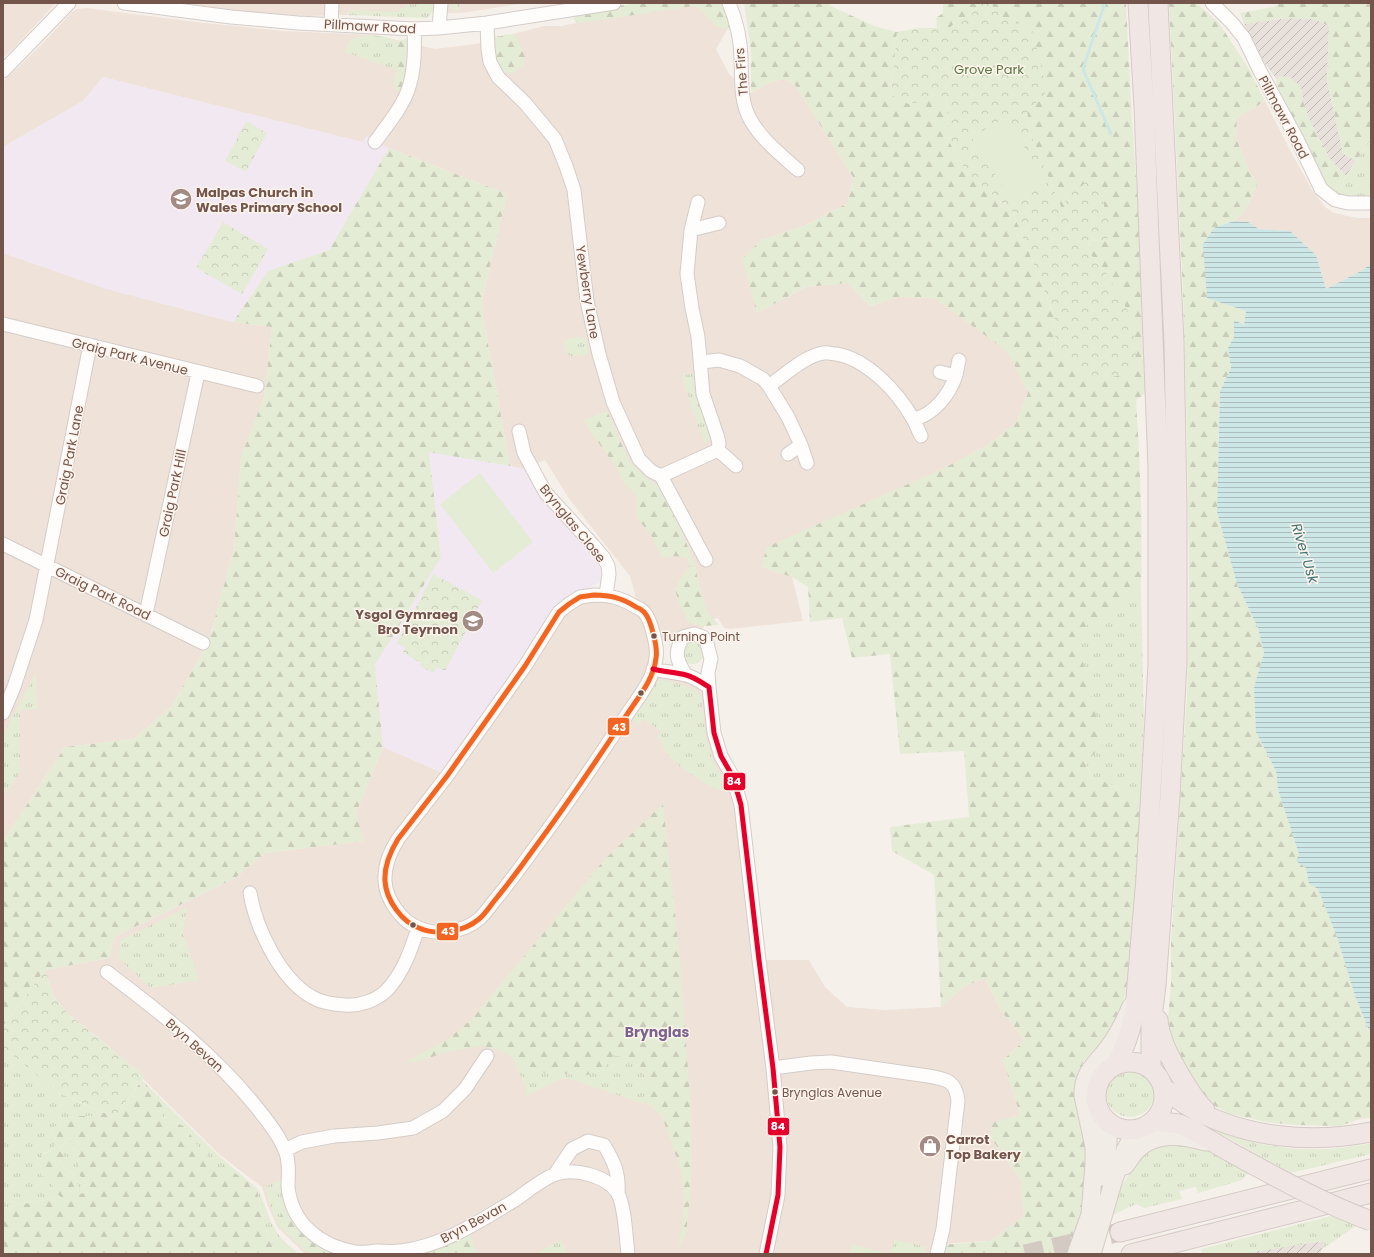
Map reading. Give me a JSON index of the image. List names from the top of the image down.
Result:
{
  "streets": {
    "street": [
      "Pillmawr Road",
      "The Firs",
      "Yewberry Lane",
      "Graig Park Avenue",
      "Graig Park Lane",
      "Graig Park Hill",
      "Brynglas Close",
      "Graig Park Road",
      "Bryn Bevan"
    ]
  },
  "crossings": [
    ["Pillmawr Road", "Yewberry Lane"],
    ["Graig Park Avenue", "Graig Park Lane"],
    ["Graig Park Avenue", "Graig Park Hill"],
    ["Graig Park Lane", "Graig Park Road"],
    ["Graig Park Hill", "Graig Park Road"]
  ],
  "districts": ["Brynglas"],
  "water": ["River Usk"],
  "parks": ["Grove Park"],
  "places": {
    "school or university": ["Malpas Church in Wales Primary School", "Ysgol Gymraeg Bro Teyrnon"],
    "other": ["Turning Point", "Brynglas Avenue"],
    "shop": ["Carrot Top Bakery"]
  },
  "lines": ["transit line 43", "transit line 84"]
}
